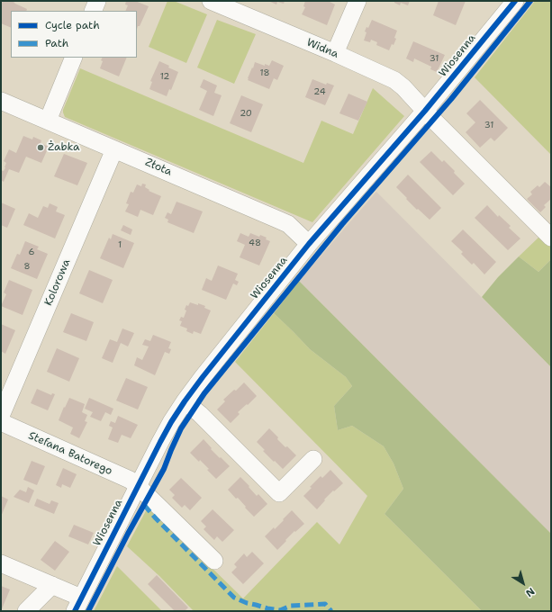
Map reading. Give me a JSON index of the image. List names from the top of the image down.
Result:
{
  "streets": {
    "street": [
      "Widna",
      "Wiosenna",
      "Złota",
      "Kolorowa",
      "Stefana Batorego"
    ]
  },
  "crossings": [
    ["Widna", "Wiosenna"],
    ["Wiosenna", "Złota"],
    ["Wiosenna", "Stefana Batorego"],
    ["Złota", "Kolorowa"]
  ],
  "places": ["Żabka"],
  "house_numbers": [
    "31",
    "18",
    "12",
    "24",
    "20",
    "31",
    "48",
    "1",
    "6",
    "8"
  ],
  "legend": ["Cycle path", "Path"],
  "north": "bottom right"
}
